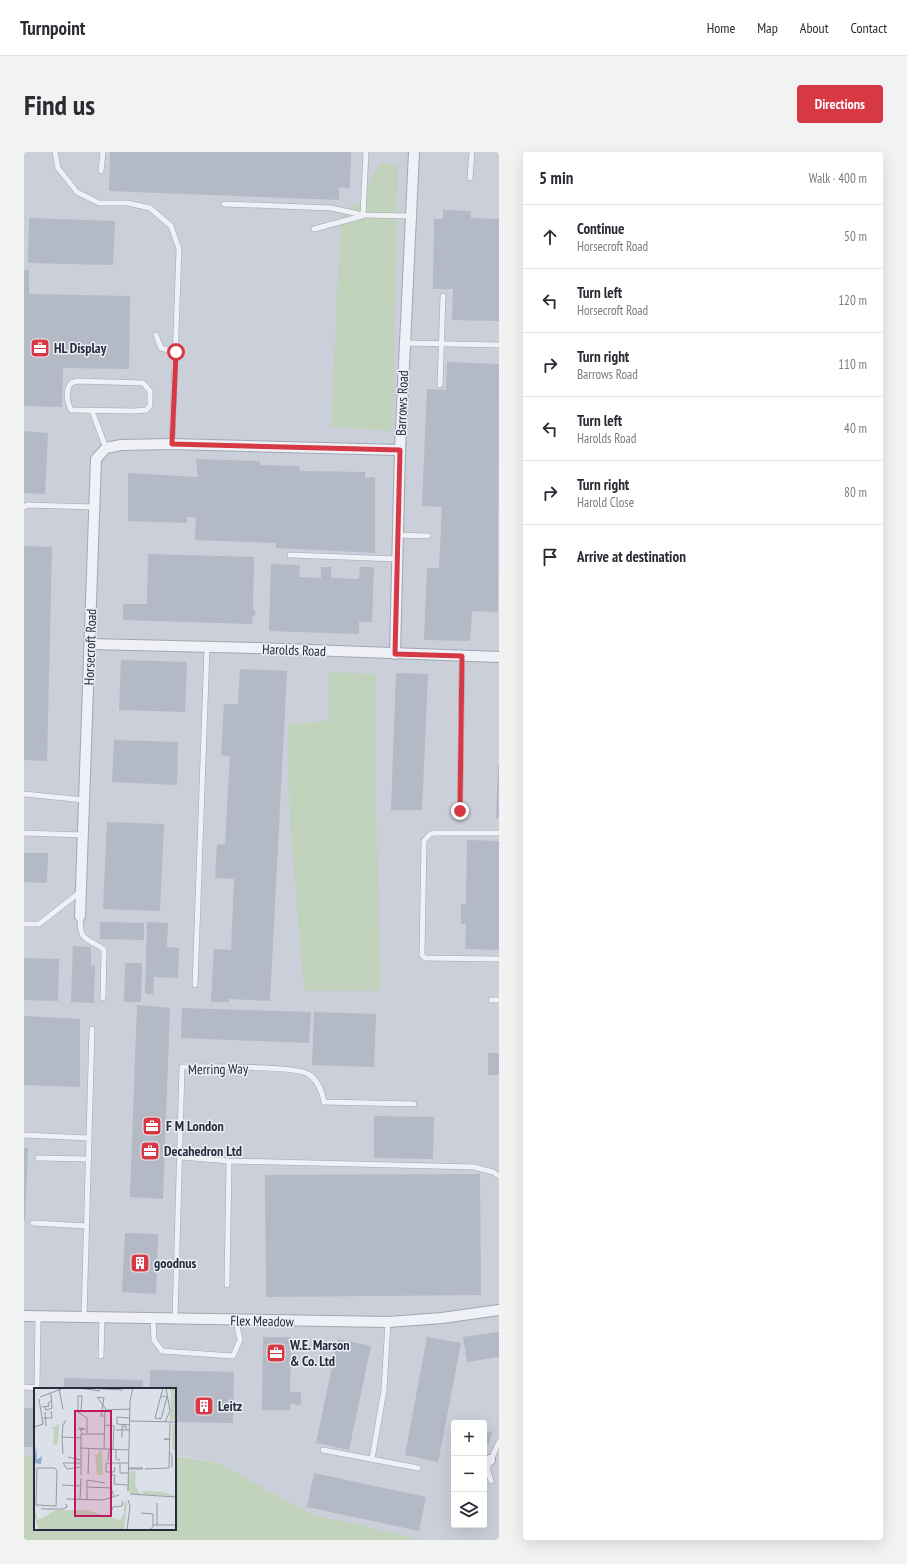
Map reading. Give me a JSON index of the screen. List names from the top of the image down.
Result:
{
  "streets": {
    "street": [
      "Barrows Road",
      "Horsecroft Road",
      "Harolds Road",
      "Flex Meadow"
    ],
    "lane": ["Merring Way"]
  },
  "crossings": [
    ["Barrows Road", "Harolds Road"],
    ["Horsecroft Road", "Harolds Road"],
    ["Merring Way", "Flex Meadow"]
  ],
  "places": {
    "office": [
      "HL Display",
      "F M London",
      "Decahedron Ltd",
      "W.E. Marson & Co. Ltd"
    ],
    "building": ["goodnus", "Leitz"]
  },
  "page": {
    "header": "Turnpoint",
    "nav": [
      "Home",
      "Map",
      "About",
      "Contact"
    ],
    "buttons": "Directions",
    "title": "Find us",
    "heading": ["5 min", "Walk · 400 m"],
    "list": [
      ["Continue", "Horsecroft Road", "50 m"],
      ["Turn left", "Horsecroft Road", "120 m"],
      ["Turn right", "Barrows Road", "110 m"],
      ["Turn left", "Harolds Road", "40 m"],
      ["Turn right", "Harold Close", "80 m"],
      "Arrive at destination"
    ],
    "map_buttons": ["+", "−"]
  }
}
